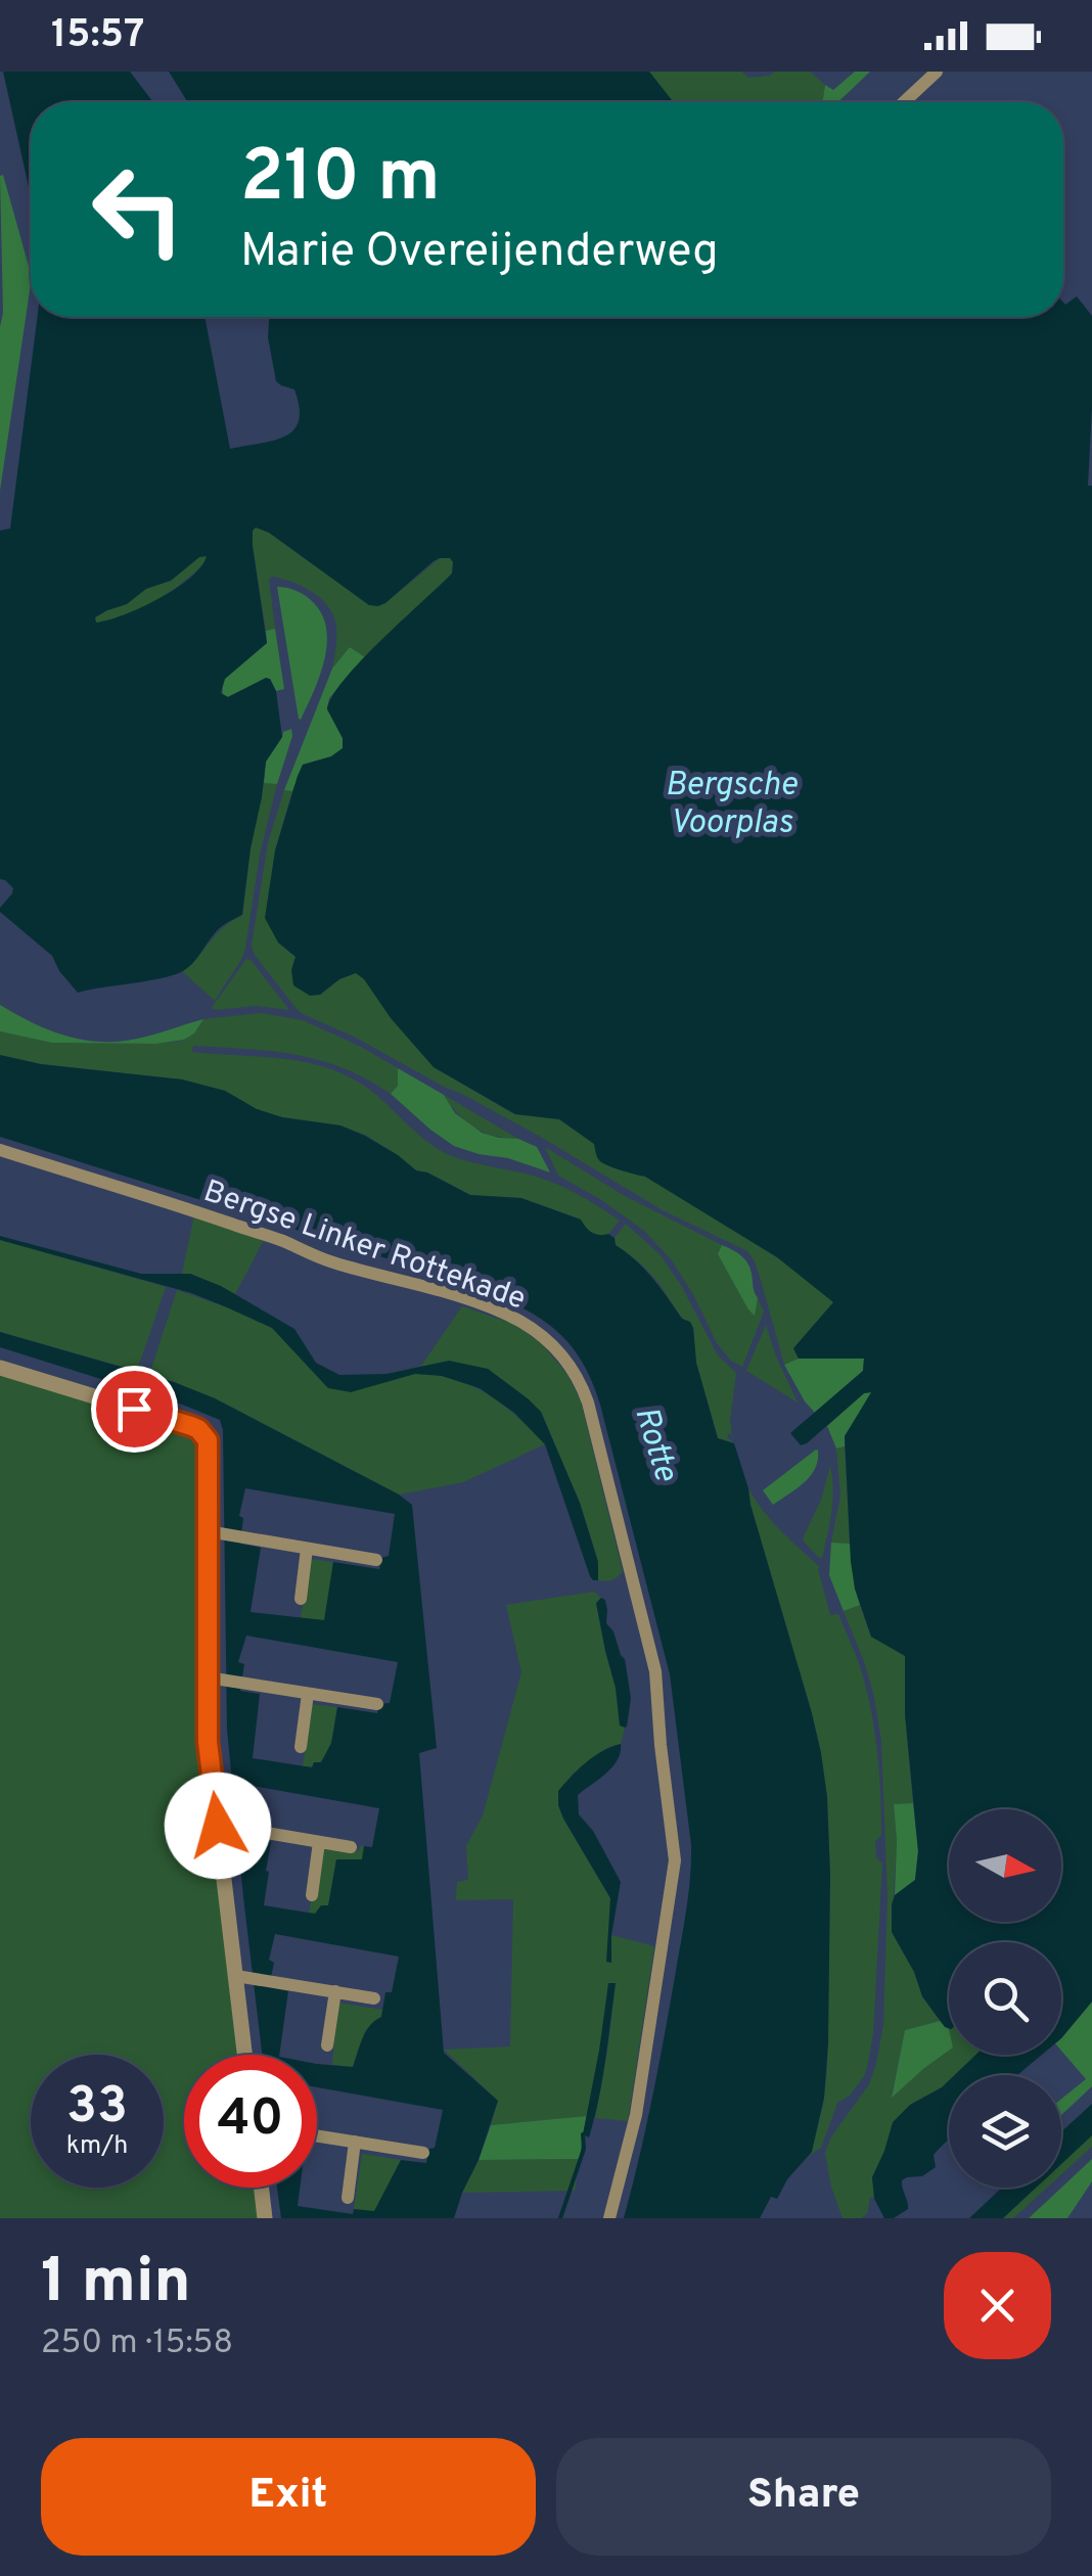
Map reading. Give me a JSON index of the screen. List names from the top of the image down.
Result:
{
  "streets": {
    "street": ["Bergse Linker Rottekade"]
  },
  "water": ["Bergsche Voorplas", "Rotte"],
  "north": "right",
  "page": {
    "status": "15:57",
    "turn": ["210 m", "Marie Overeijenderweg"],
    "speed": "33 km/h",
    "limit": "40",
    "heading": ["1 min", "250 m · 15:58"],
    "buttons": ["Exit", "Share"]
  }
}
